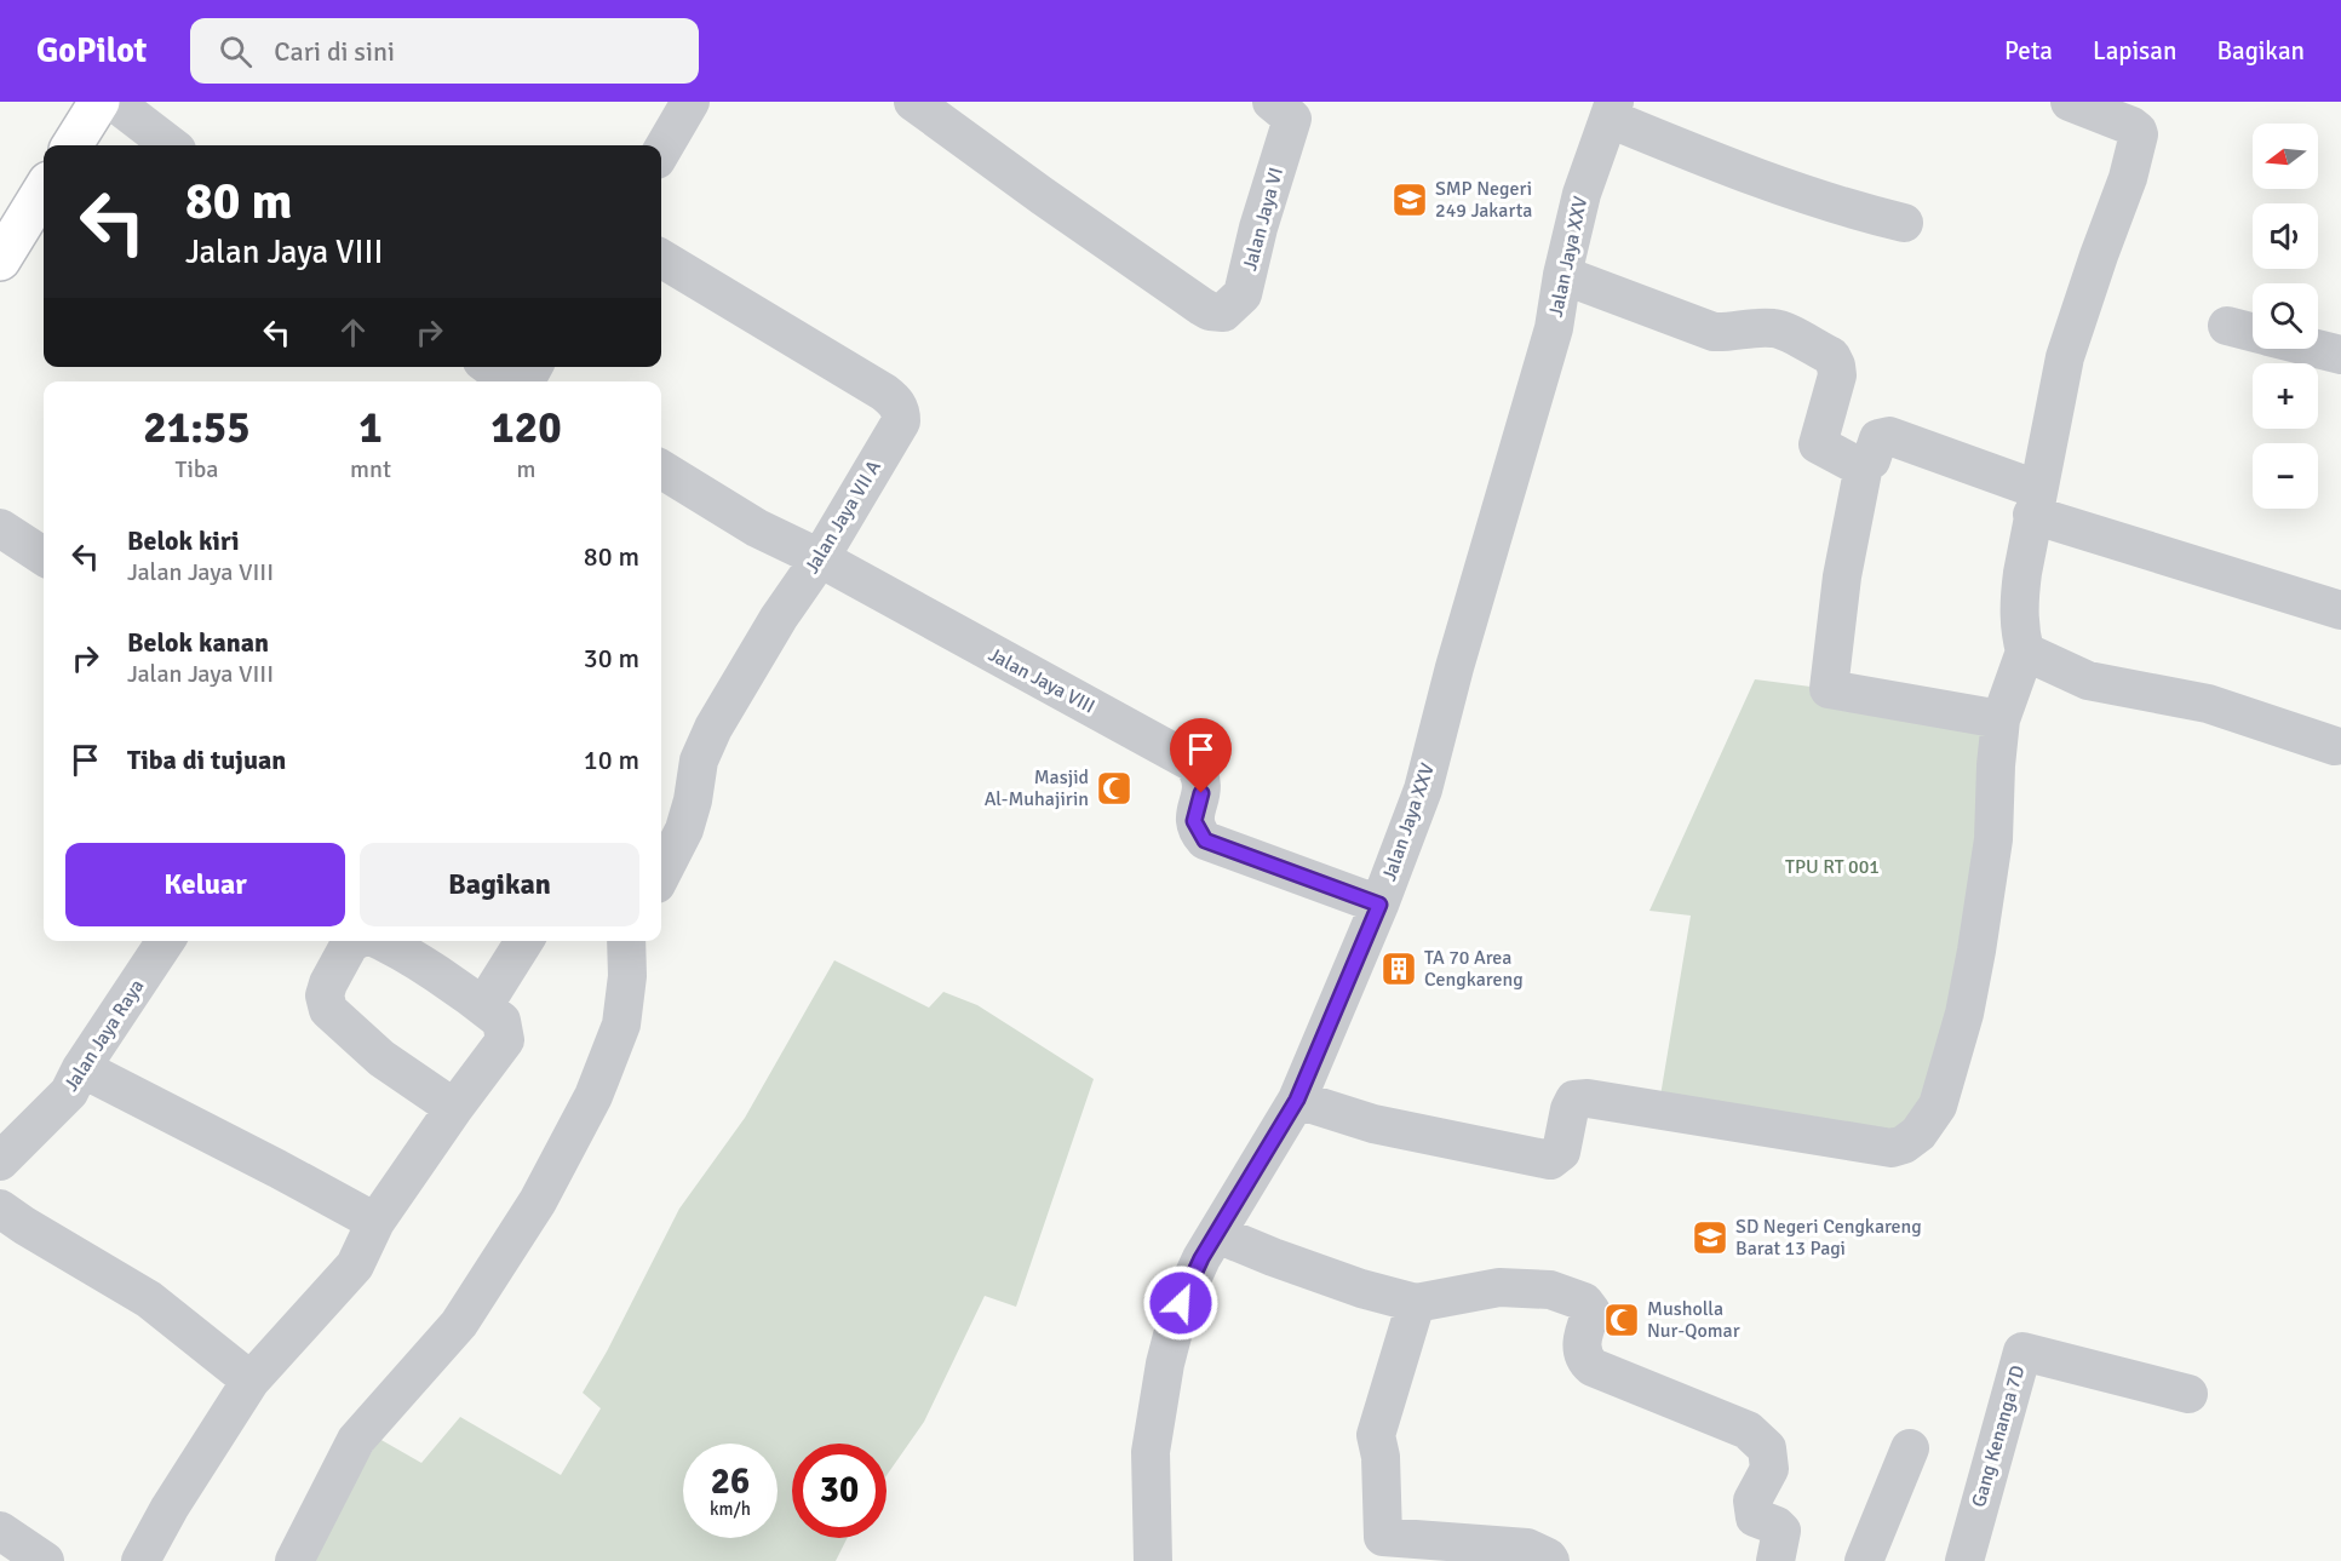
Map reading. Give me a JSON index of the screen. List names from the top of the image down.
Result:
{
  "streets": {
    "street": [
      "Jalan Jaya VI",
      "Jalan Jaya XXV",
      "Jalan Jaya VII A",
      "Jalan Jaya VIII",
      "Jalan Jaya Raya",
      "Gang Kenanga 7D"
    ]
  },
  "crossings": [
    ["Jalan Jaya XXV", "Jalan Jaya VIII"],
    ["Jalan Jaya VII A", "Jalan Jaya VIII"]
  ],
  "parks": ["TPU RT 001"],
  "places": {
    "school or university": ["SMP Negeri 249 Jakarta", "SD Negeri Cengkareng Barat 13 Pagi"],
    "mosque": ["Masjid Al-Muhajirin", "Musholla Nur-Qomar"],
    "building": ["TA 70 Area Cengkareng"]
  },
  "north": "left",
  "page": {
    "header": "GoPilot",
    "search": "Cari di sini",
    "nav": ["Peta", "Lapisan", "Bagikan"],
    "map_buttons": ["+", "−"],
    "turn": ["80 m", "Jalan Jaya VIII"],
    "eta": [
      "21:55",
      "Tiba",
      "1",
      "mnt",
      "120",
      "m"
    ],
    "list": [
      {
        "name": "Belok kiri",
        "note": "Jalan Jaya VIII",
        "value": "80 m"
      },
      {
        "name": "Belok kanan",
        "note": "Jalan Jaya VIII",
        "value": "30 m"
      },
      {
        "name": "Tiba di tujuan",
        "value": "10 m"
      }
    ],
    "buttons": ["Keluar", "Bagikan"],
    "speed": "26 km/h",
    "limit": "30"
  }
}
